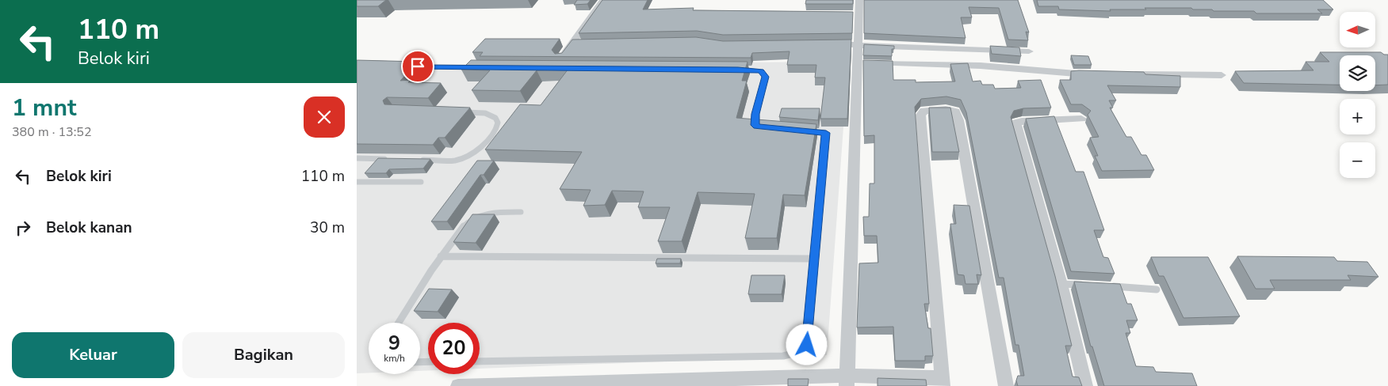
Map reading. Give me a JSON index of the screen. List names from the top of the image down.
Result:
{
  "north": "left",
  "page": {
    "turn": ["110 m", "Belok kiri"],
    "map_buttons": ["+", "−"],
    "heading": ["1 mnt", "380 m · 13:52"],
    "list": [
      {
        "name": "Belok kiri",
        "value": "110 m"
      },
      {
        "name": "Belok kanan",
        "value": "30 m"
      }
    ],
    "speed": "9 km/h",
    "limit": "20",
    "buttons": ["Keluar", "Bagikan"]
  }
}
